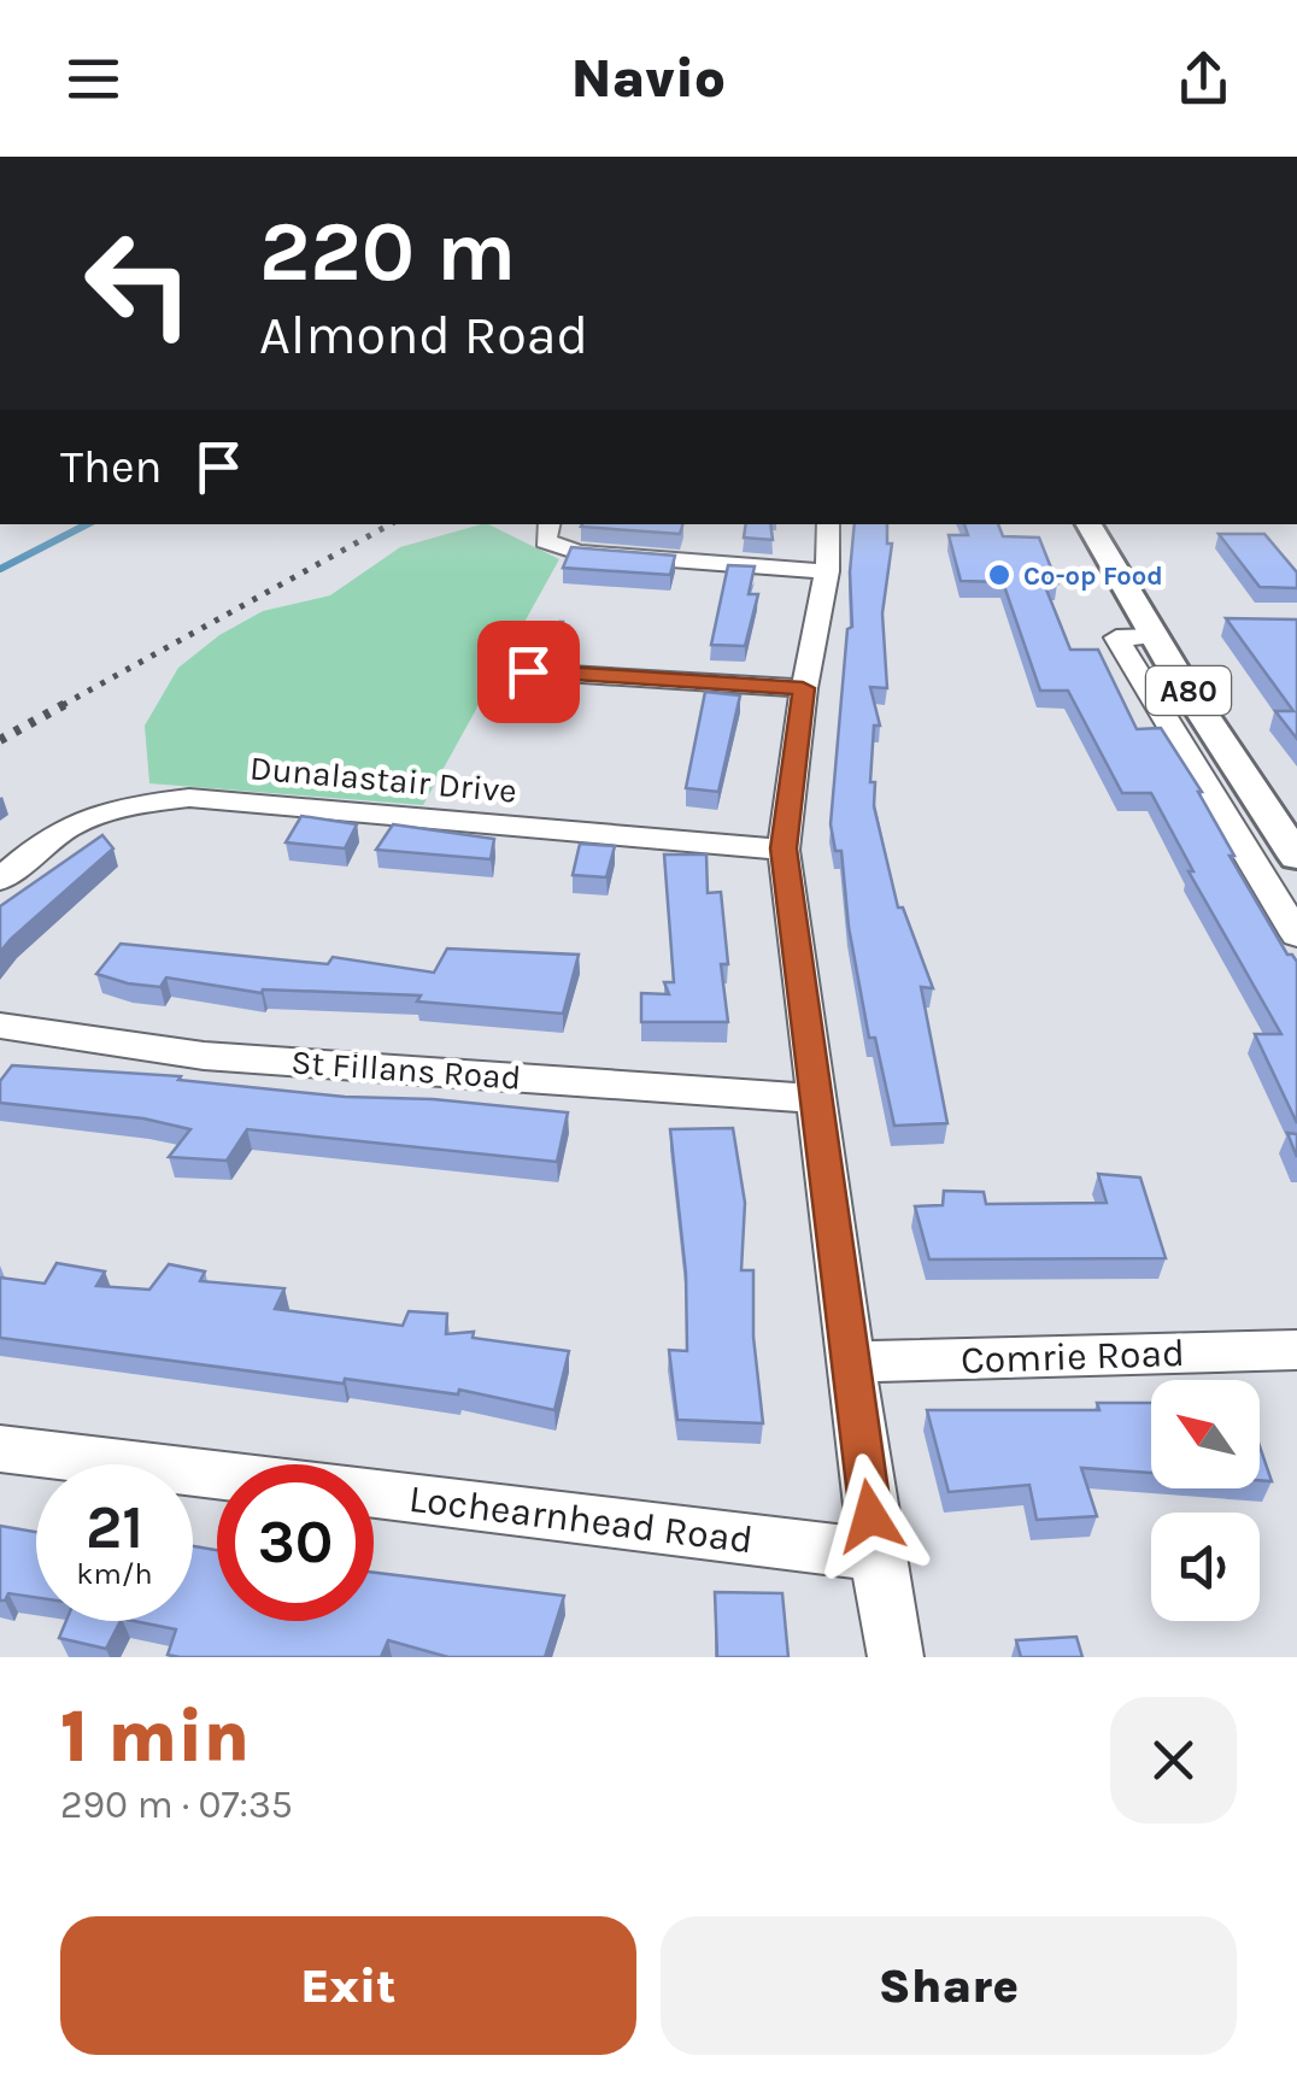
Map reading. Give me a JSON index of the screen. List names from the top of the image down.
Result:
{
  "streets": {
    "main road": ["A80"],
    "street": [
      "Dunalastair Drive",
      "St Fillans Road",
      "Comrie Road",
      "Lochearnhead Road"
    ]
  },
  "places": ["Co-op Food"],
  "north": "top left",
  "page": {
    "header": "Navio",
    "turn": ["220 m", "Almond Road"],
    "then": "Then",
    "speed": "21 km/h",
    "limit": "30",
    "heading": ["1 min", "290 m · 07:35"],
    "buttons": ["Exit", "Share"]
  }
}
